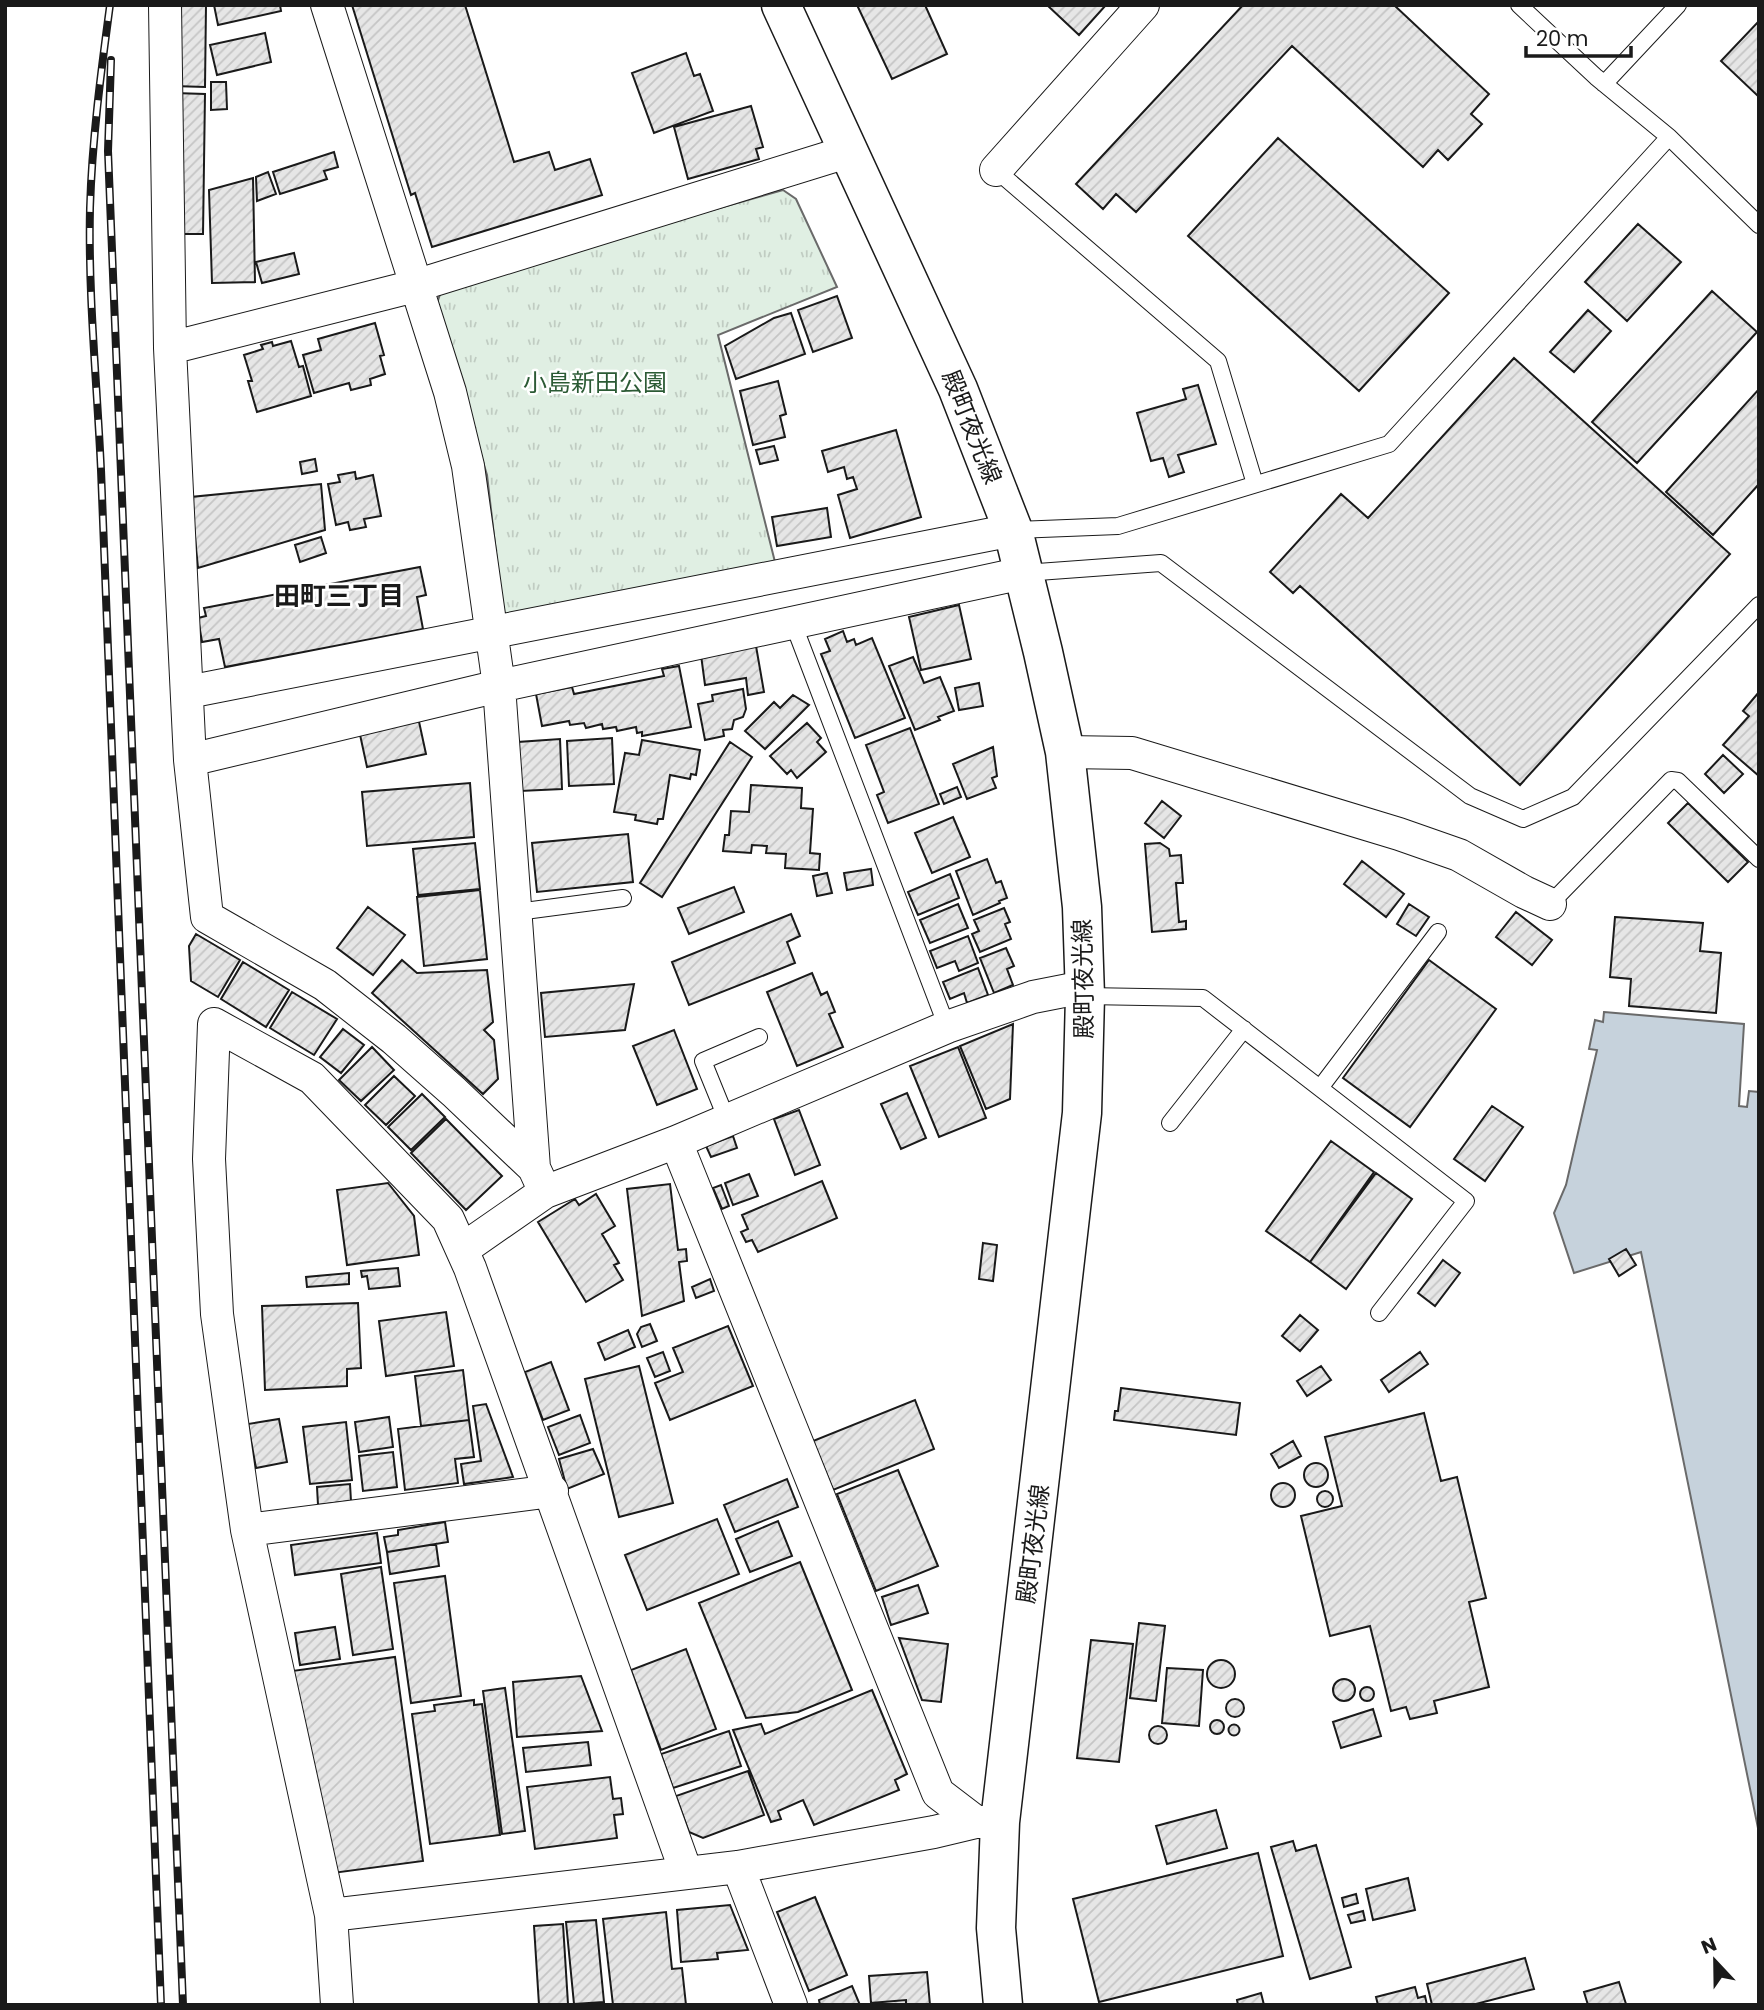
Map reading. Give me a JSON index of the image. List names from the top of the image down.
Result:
{
  "streets": {
    "street": ["殿町夜光線"]
  },
  "districts": ["田町三丁目"],
  "parks": ["小島新田公園"],
  "scale_bar": "20 m",
  "north": "top"
}
